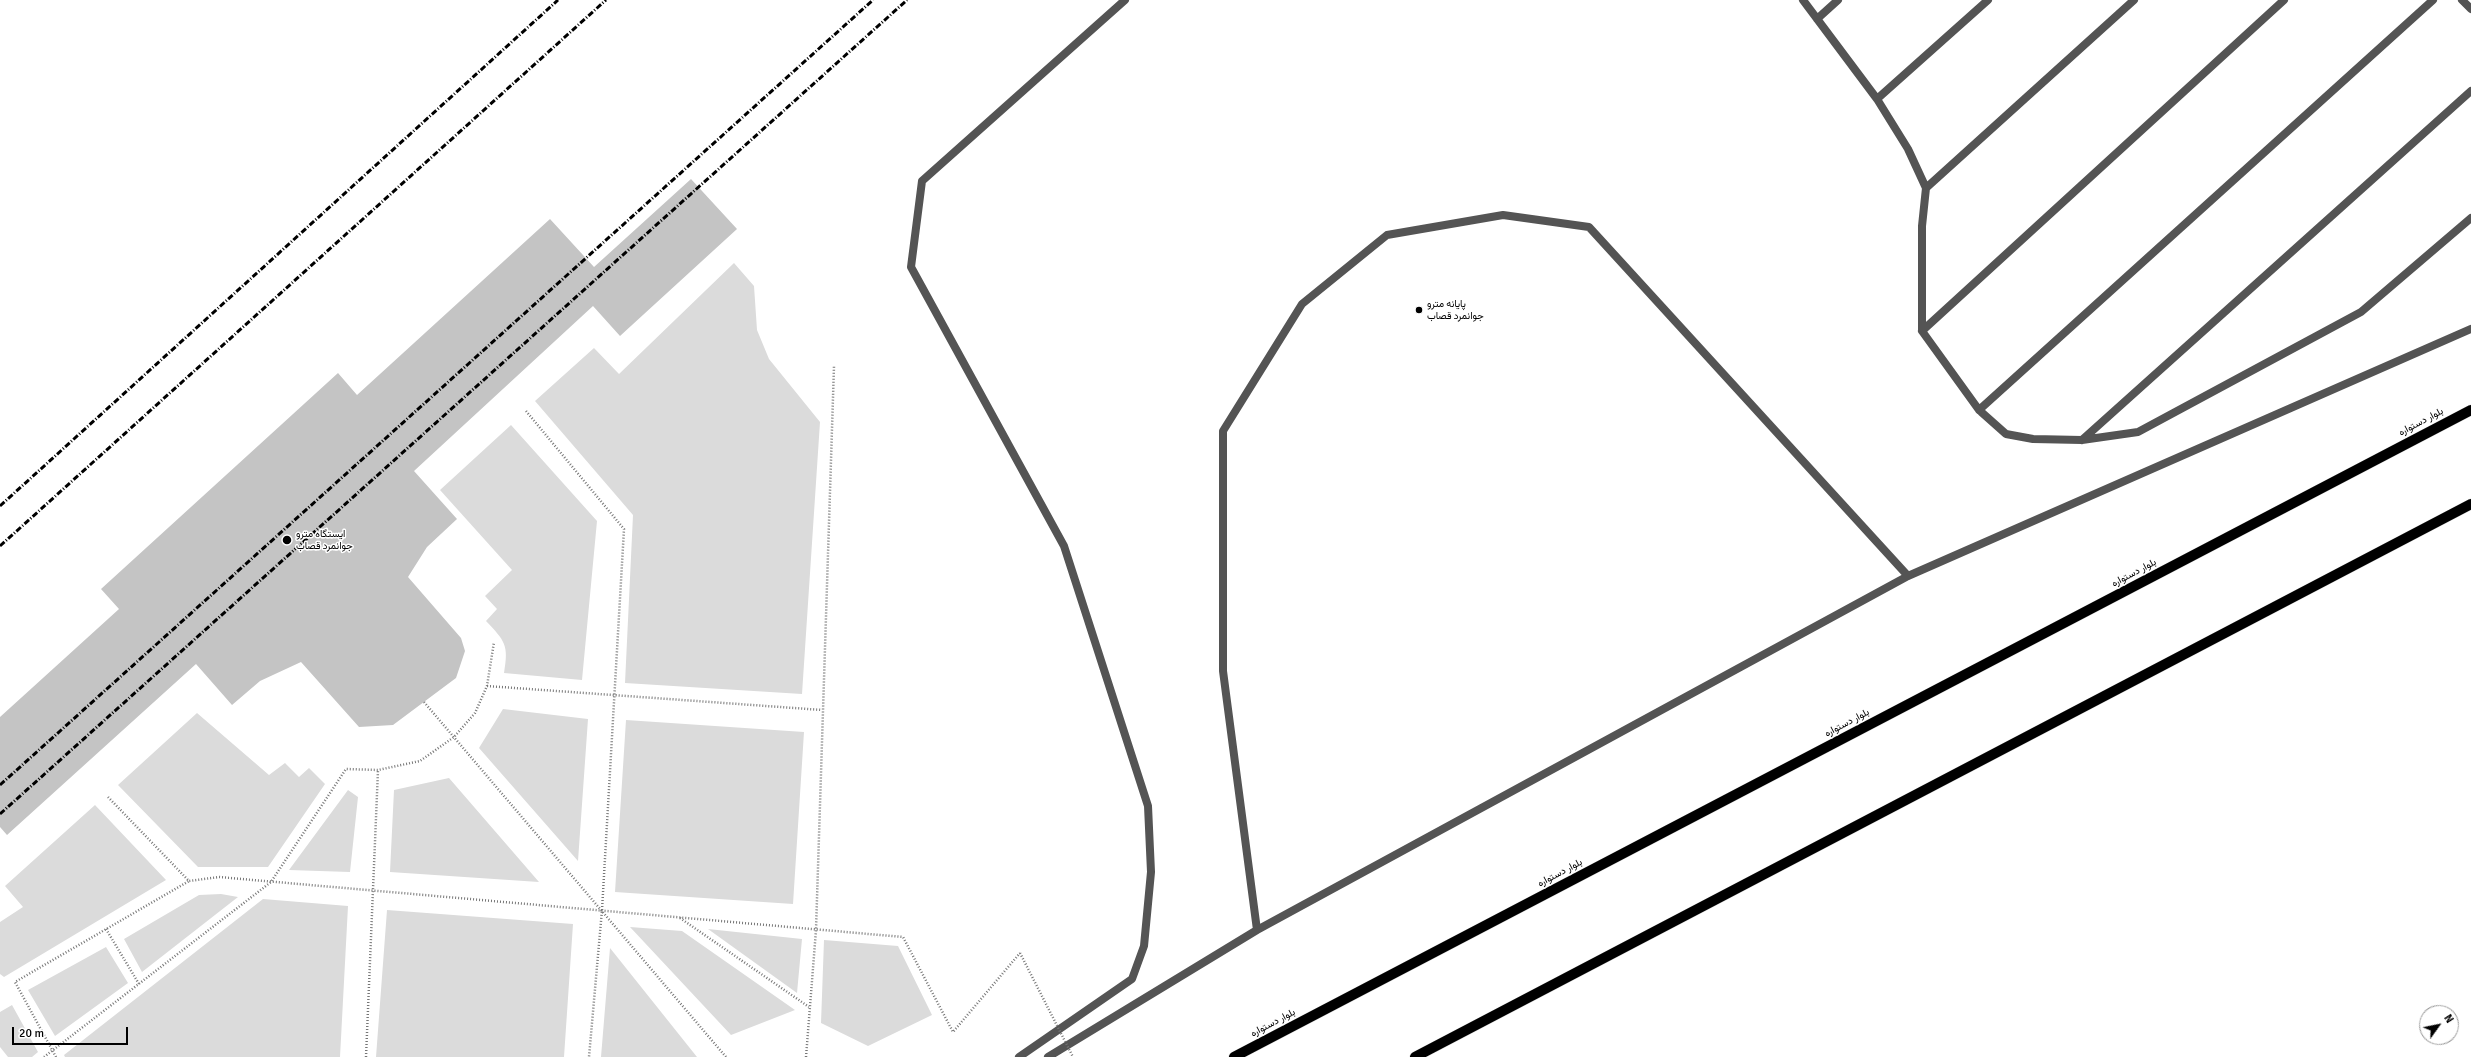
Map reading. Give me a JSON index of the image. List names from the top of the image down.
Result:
{
  "streets": {
    "main road": ["بلوار دستواره"]
  },
  "places": ["پایانه مترو جوانمرد قصاب", "ایستگاه مترو جوانمرد قصاب"],
  "scale_bar": "20 m",
  "north": "top right"
}
